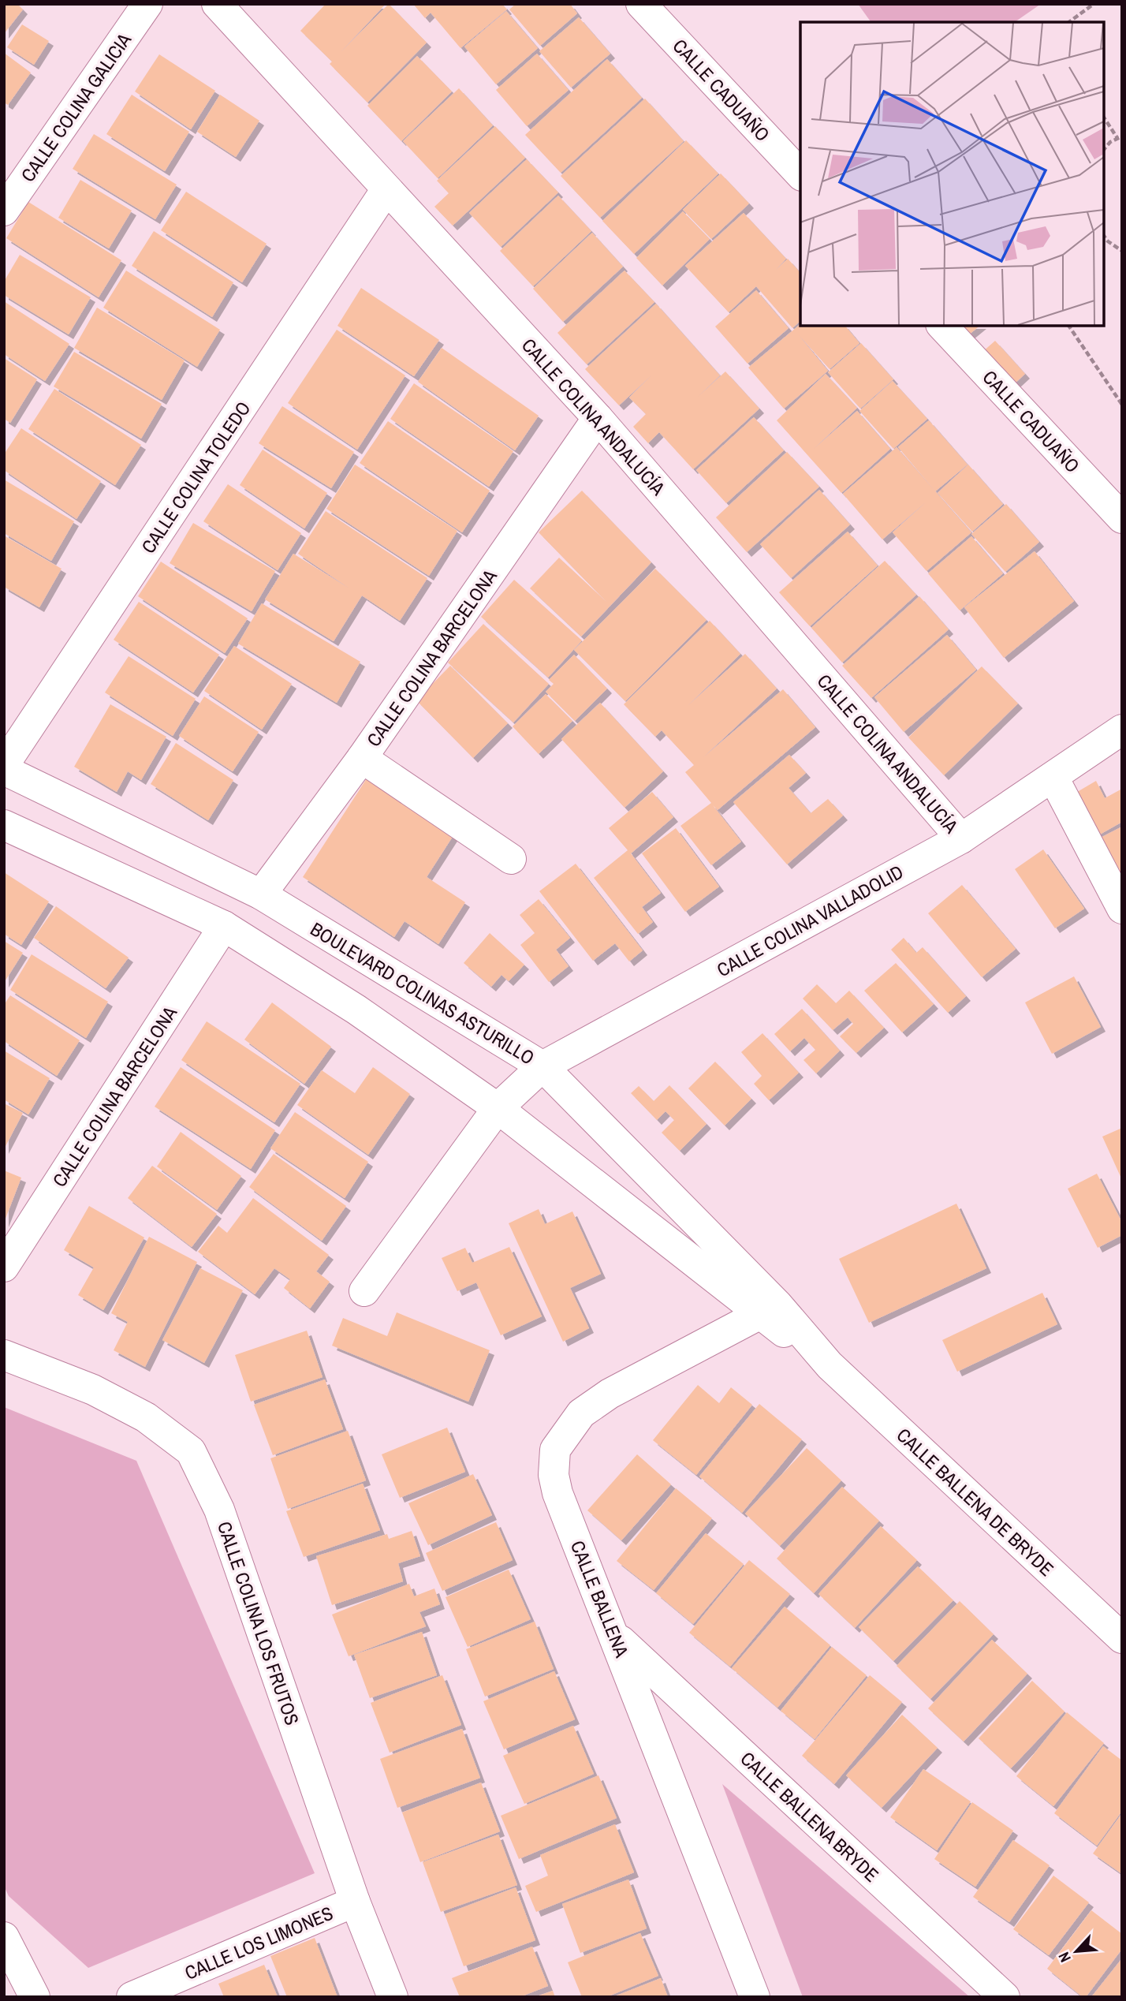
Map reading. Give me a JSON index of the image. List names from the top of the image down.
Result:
{
  "streets": {
    "street": [
      "CALLE CADUAÑO",
      "CALLE COLINA GALICIA",
      "CALLE COLINA ANDALUCÍA",
      "CALLE COLINA TOLEDO",
      "CALLE COLINA BARCELONA",
      "CALLE COLINA VALLADOLID",
      "BOULEVARD COLINAS ASTURILLO",
      "CALLE BALLENA DE BRYDE",
      "CALLE BALLENA",
      "CALLE COLINA LOS FRUTOS",
      "CALLE BALLENA BRYDE",
      "CALLE LOS LIMONES"
    ]
  },
  "crossings": [
    ["CALLE COLINA ANDALUCÍA", "CALLE COLINA TOLEDO"],
    ["CALLE COLINA ANDALUCÍA", "CALLE COLINA BARCELONA"],
    ["CALLE COLINA ANDALUCÍA", "CALLE COLINA VALLADOLID"],
    ["CALLE COLINA BARCELONA", "BOULEVARD COLINAS ASTURILLO"],
    ["CALLE COLINA VALLADOLID", "BOULEVARD COLINAS ASTURILLO"],
    ["BOULEVARD COLINAS ASTURILLO", "CALLE BALLENA DE BRYDE"],
    ["BOULEVARD COLINAS ASTURILLO", "CALLE BALLENA"],
    ["CALLE BALLENA DE BRYDE", "CALLE BALLENA"],
    ["CALLE BALLENA", "CALLE BALLENA BRYDE"],
    ["CALLE COLINA LOS FRUTOS", "CALLE LOS LIMONES"]
  ],
  "north": "bottom left"
}
